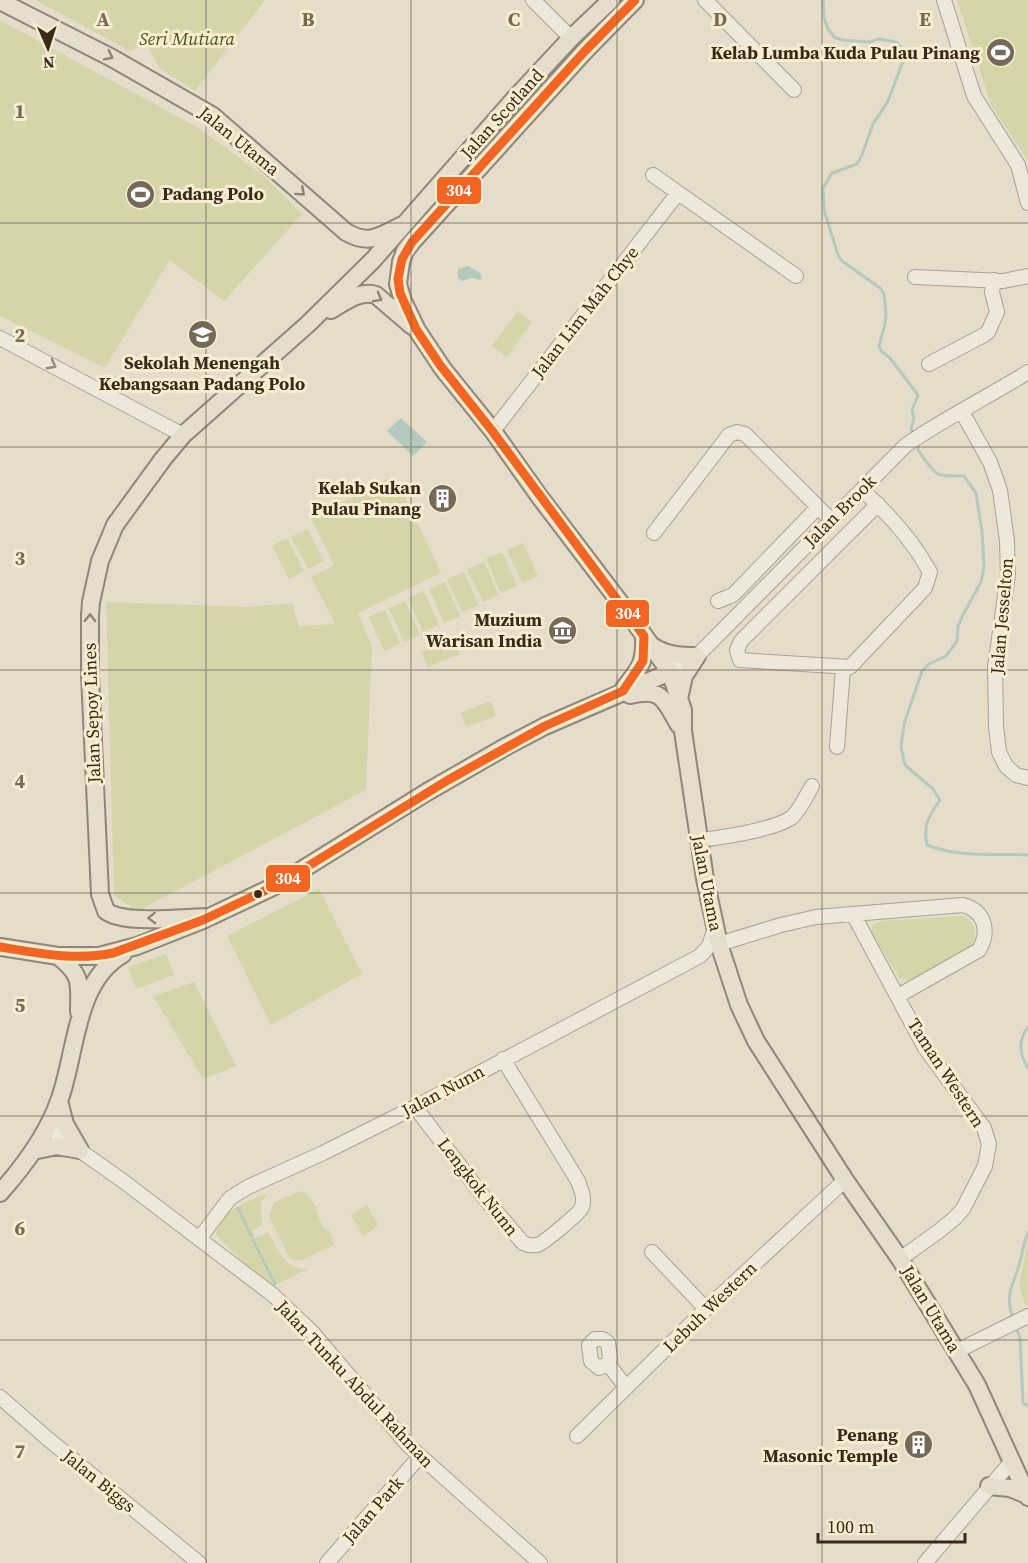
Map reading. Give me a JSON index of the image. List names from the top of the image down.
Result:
{
  "streets": {
    "main road": ["Jalan Scotland", "Jalan Utama", "Jalan Sepoy Lines"],
    "street": [
      "Jalan Lim Mah Chye",
      "Jalan Brook",
      "Jalan Jesselton",
      "Taman Western",
      "Jalan Nunn",
      "Lengkok Nunn",
      "Lebuh Western",
      "Jalan Tunku Abdul Rahman",
      "Jalan Biggs",
      "Jalan Park"
    ]
  },
  "crossings": [
    ["Jalan Scotland", "Jalan Utama"],
    ["Jalan Scotland", "Jalan Sepoy Lines"],
    ["Jalan Utama", "Jalan Lim Mah Chye"],
    ["Jalan Utama", "Jalan Brook"],
    ["Jalan Utama", "Taman Western"],
    ["Jalan Utama", "Lebuh Western"],
    ["Jalan Brook", "Jalan Jesselton"],
    ["Jalan Nunn", "Lengkok Nunn"],
    ["Jalan Nunn", "Jalan Tunku Abdul Rahman"],
    ["Jalan Tunku Abdul Rahman", "Jalan Park"]
  ],
  "parks": ["Seri Mutiara"],
  "places": {
    "sports": ["Kelab Lumba Kuda Pulau Pinang", "Padang Polo"],
    "school or university": ["Sekolah Menengah Kebangsaan Padang Polo"],
    "building": ["Kelab Sukan Pulau Pinang", "Penang Masonic Temple"],
    "museum": ["Muzium Warisan India"]
  },
  "lines": ["transit line 304"],
  "scale_bar": "100 m",
  "north": "bottom",
  "grid": {
    "columns": [
      "A",
      "B",
      "C",
      "D",
      "E"
    ],
    "rows": [
      "1",
      "2",
      "3",
      "4",
      "5",
      "6",
      "7"
    ]
  }
}
